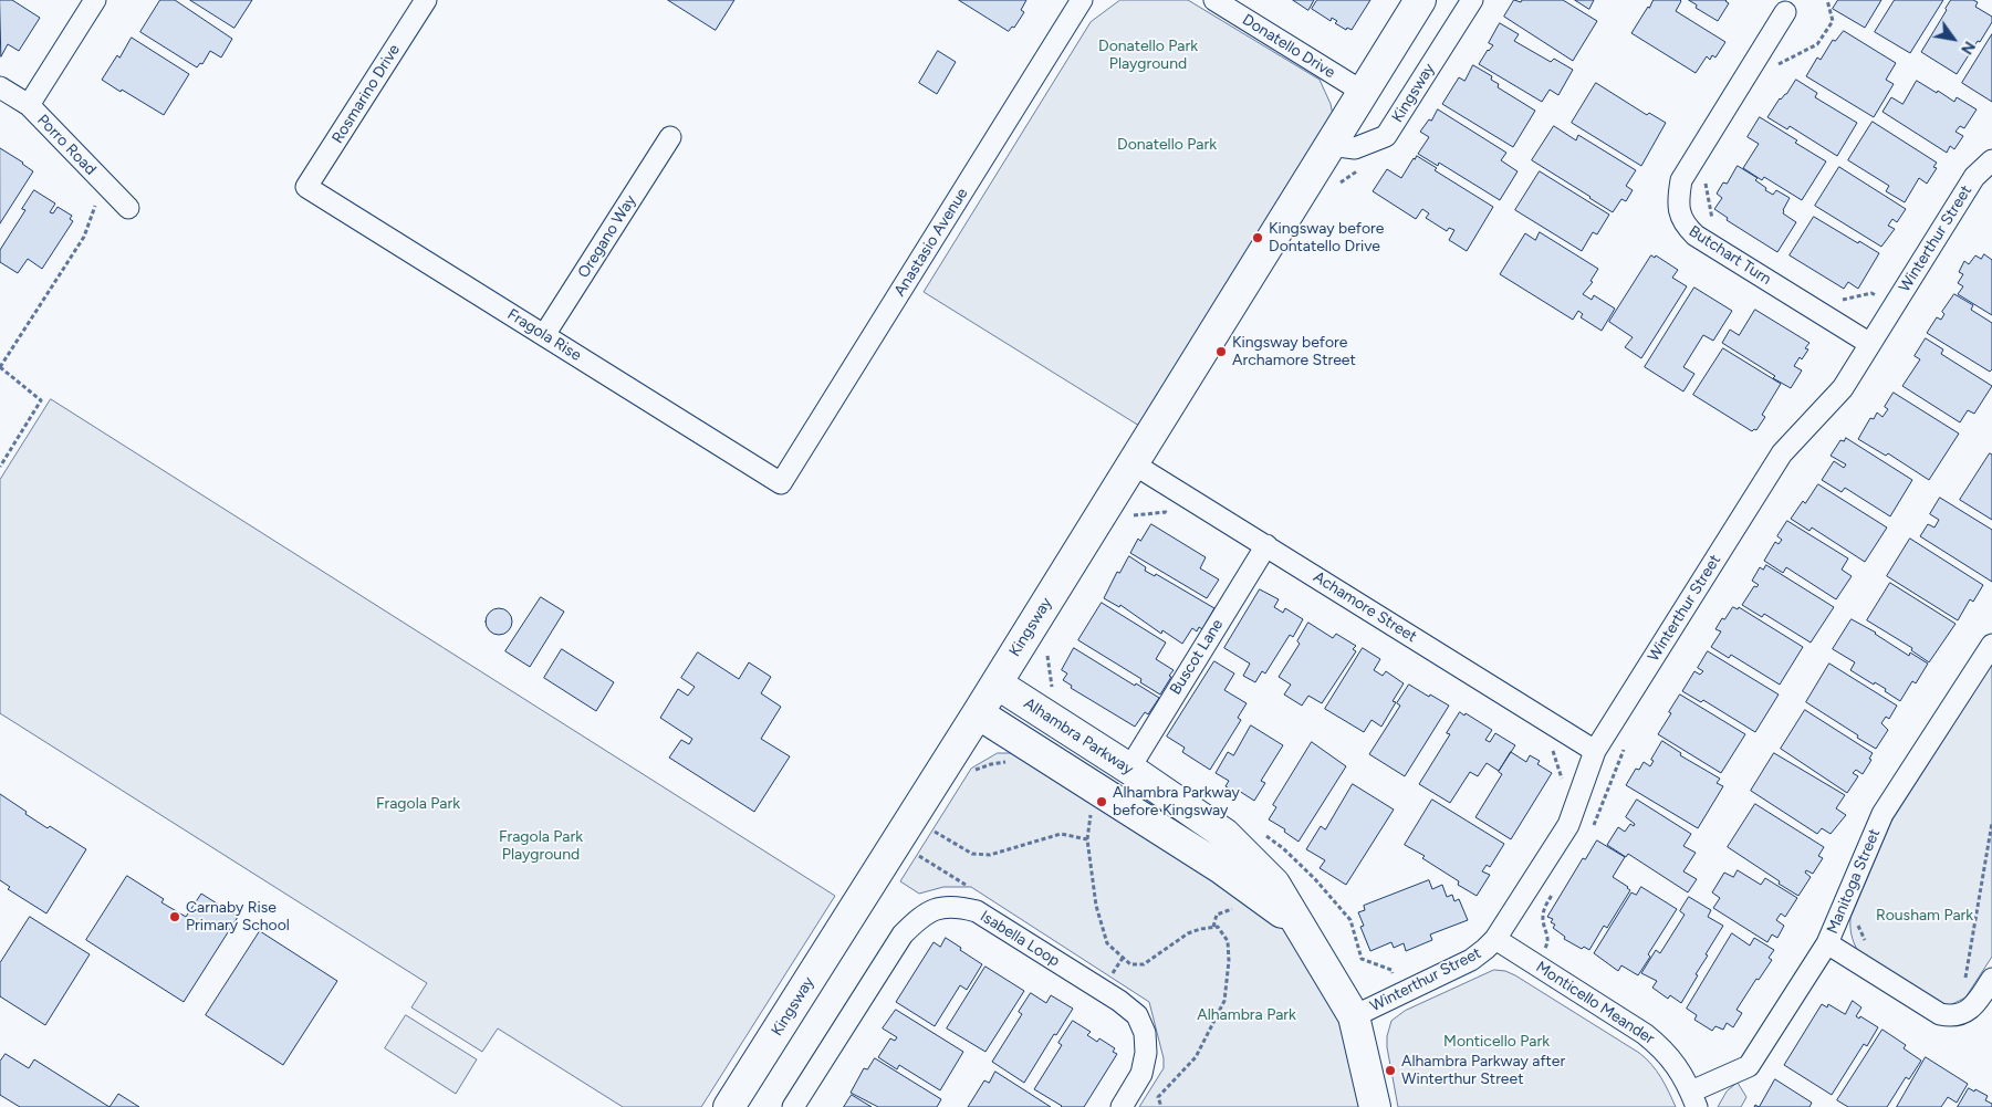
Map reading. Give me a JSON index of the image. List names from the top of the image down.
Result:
{
  "streets": {
    "street": [
      "Donatello Drive",
      "Kingsway",
      "Rosmarino Drive",
      "Porro Road",
      "Oregano Way",
      "Winterthur Street",
      "Anastasio Avenue",
      "Butchart Turn",
      "Fragola Rise",
      "Achamore Street",
      "Buscot Lane",
      "Alhambra Parkway",
      "Manitoga Street",
      "Isabella Loop",
      "Monticello Meander"
    ]
  },
  "crossings": [
    ["Donatello Drive", "Kingsway"],
    ["Kingsway", "Achamore Street"],
    ["Kingsway", "Alhambra Parkway"],
    ["Rosmarino Drive", "Fragola Rise"],
    ["Oregano Way", "Fragola Rise"],
    ["Winterthur Street", "Butchart Turn"],
    ["Winterthur Street", "Achamore Street"],
    ["Winterthur Street", "Alhambra Parkway"],
    ["Winterthur Street", "Monticello Meander"],
    ["Anastasio Avenue", "Fragola Rise"],
    ["Achamore Street", "Buscot Lane"],
    ["Buscot Lane", "Alhambra Parkway"],
    ["Manitoga Street", "Monticello Meander"]
  ],
  "parks": [
    "Donatello Park Playground",
    "Donatello Park",
    "Fragola Park",
    "Fragola Park Playground",
    "Rousham Park",
    "Alhambra Park",
    "Monticello Park"
  ],
  "places": [
    "Kingsway before Dontatello Drive",
    "Kingsway before Archamore Street",
    "Alhambra Parkway before Kingsway",
    "Carnaby Rise Primary School",
    "Alhambra Parkway after Winterthur Street"
  ],
  "north": "bottom right"
}
